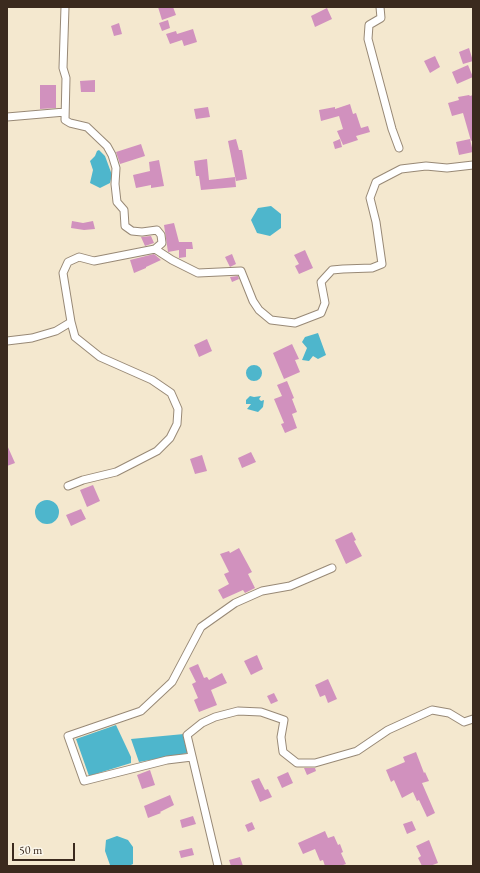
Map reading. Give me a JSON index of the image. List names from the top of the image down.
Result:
{
  "scale_bar": "50 m"
}
